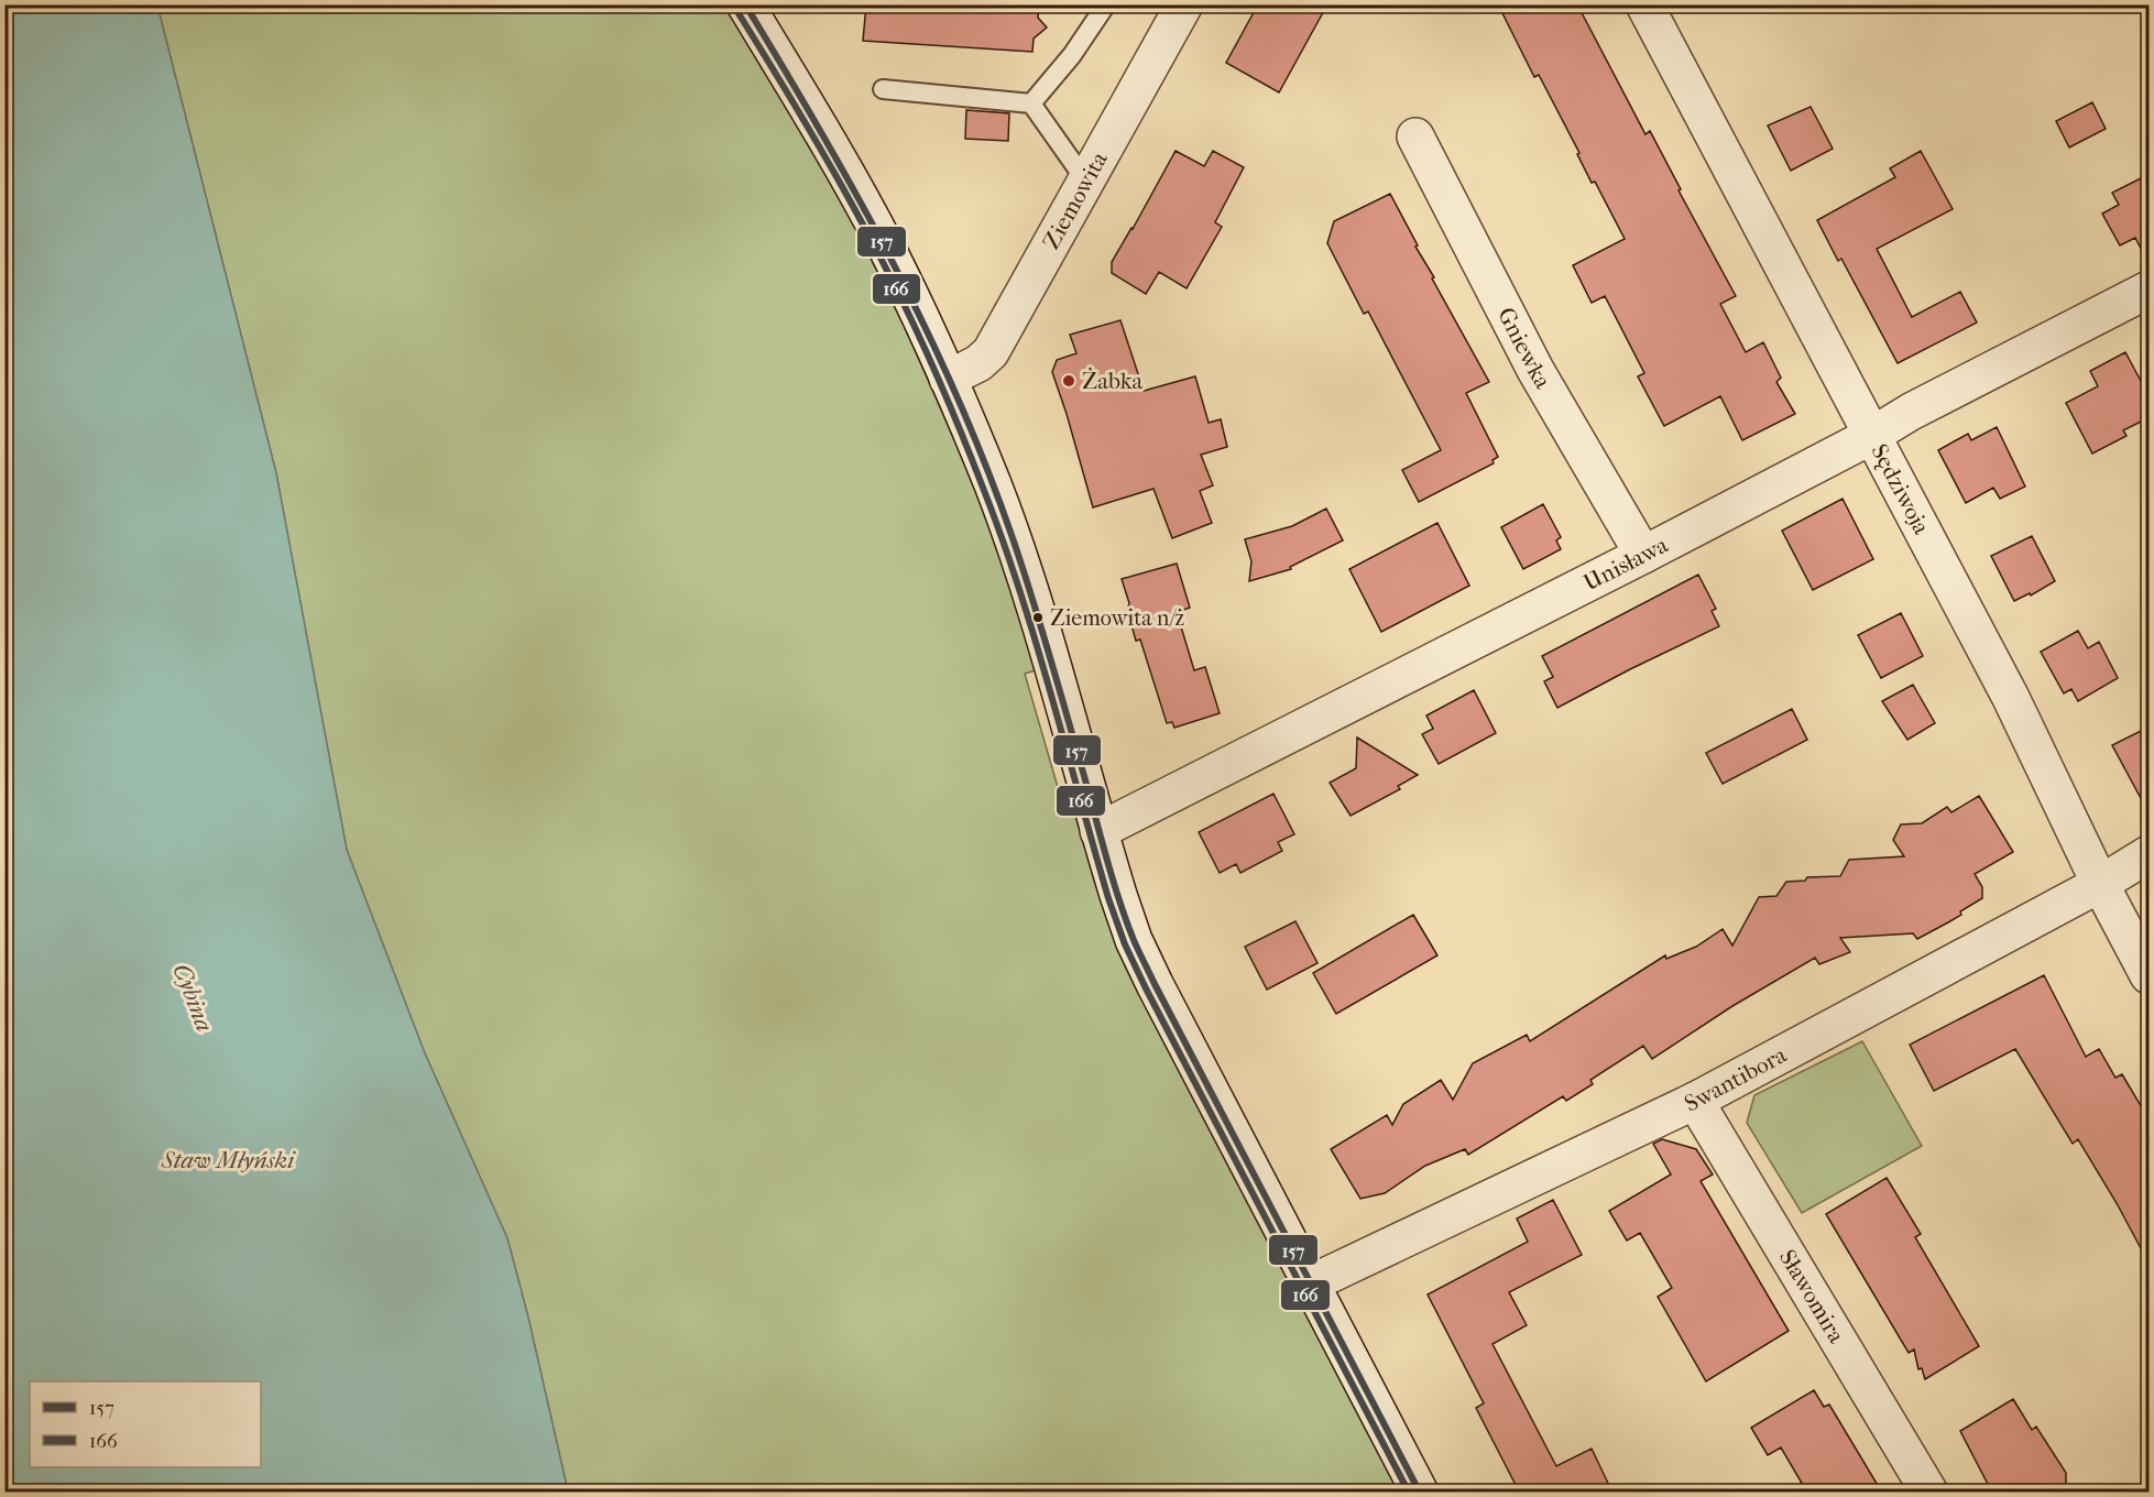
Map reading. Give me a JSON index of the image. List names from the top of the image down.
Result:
{
  "streets": {
    "street": [
      "Ziemowita",
      "Gniewka",
      "Sędziwoja",
      "Unisława",
      "Swantibora",
      "Sławomira"
    ]
  },
  "crossings": [
    ["Gniewka", "Unisława"],
    ["Sędziwoja", "Unisława"],
    ["Sędziwoja", "Swantibora"],
    ["Swantibora", "Sławomira"]
  ],
  "water": ["Cybina", "Staw Młyński"],
  "places": ["Żabka", "Ziemowita n/ż"],
  "lines": ["transit line 157", "transit line 166"],
  "legend": ["157", "166"]
}
